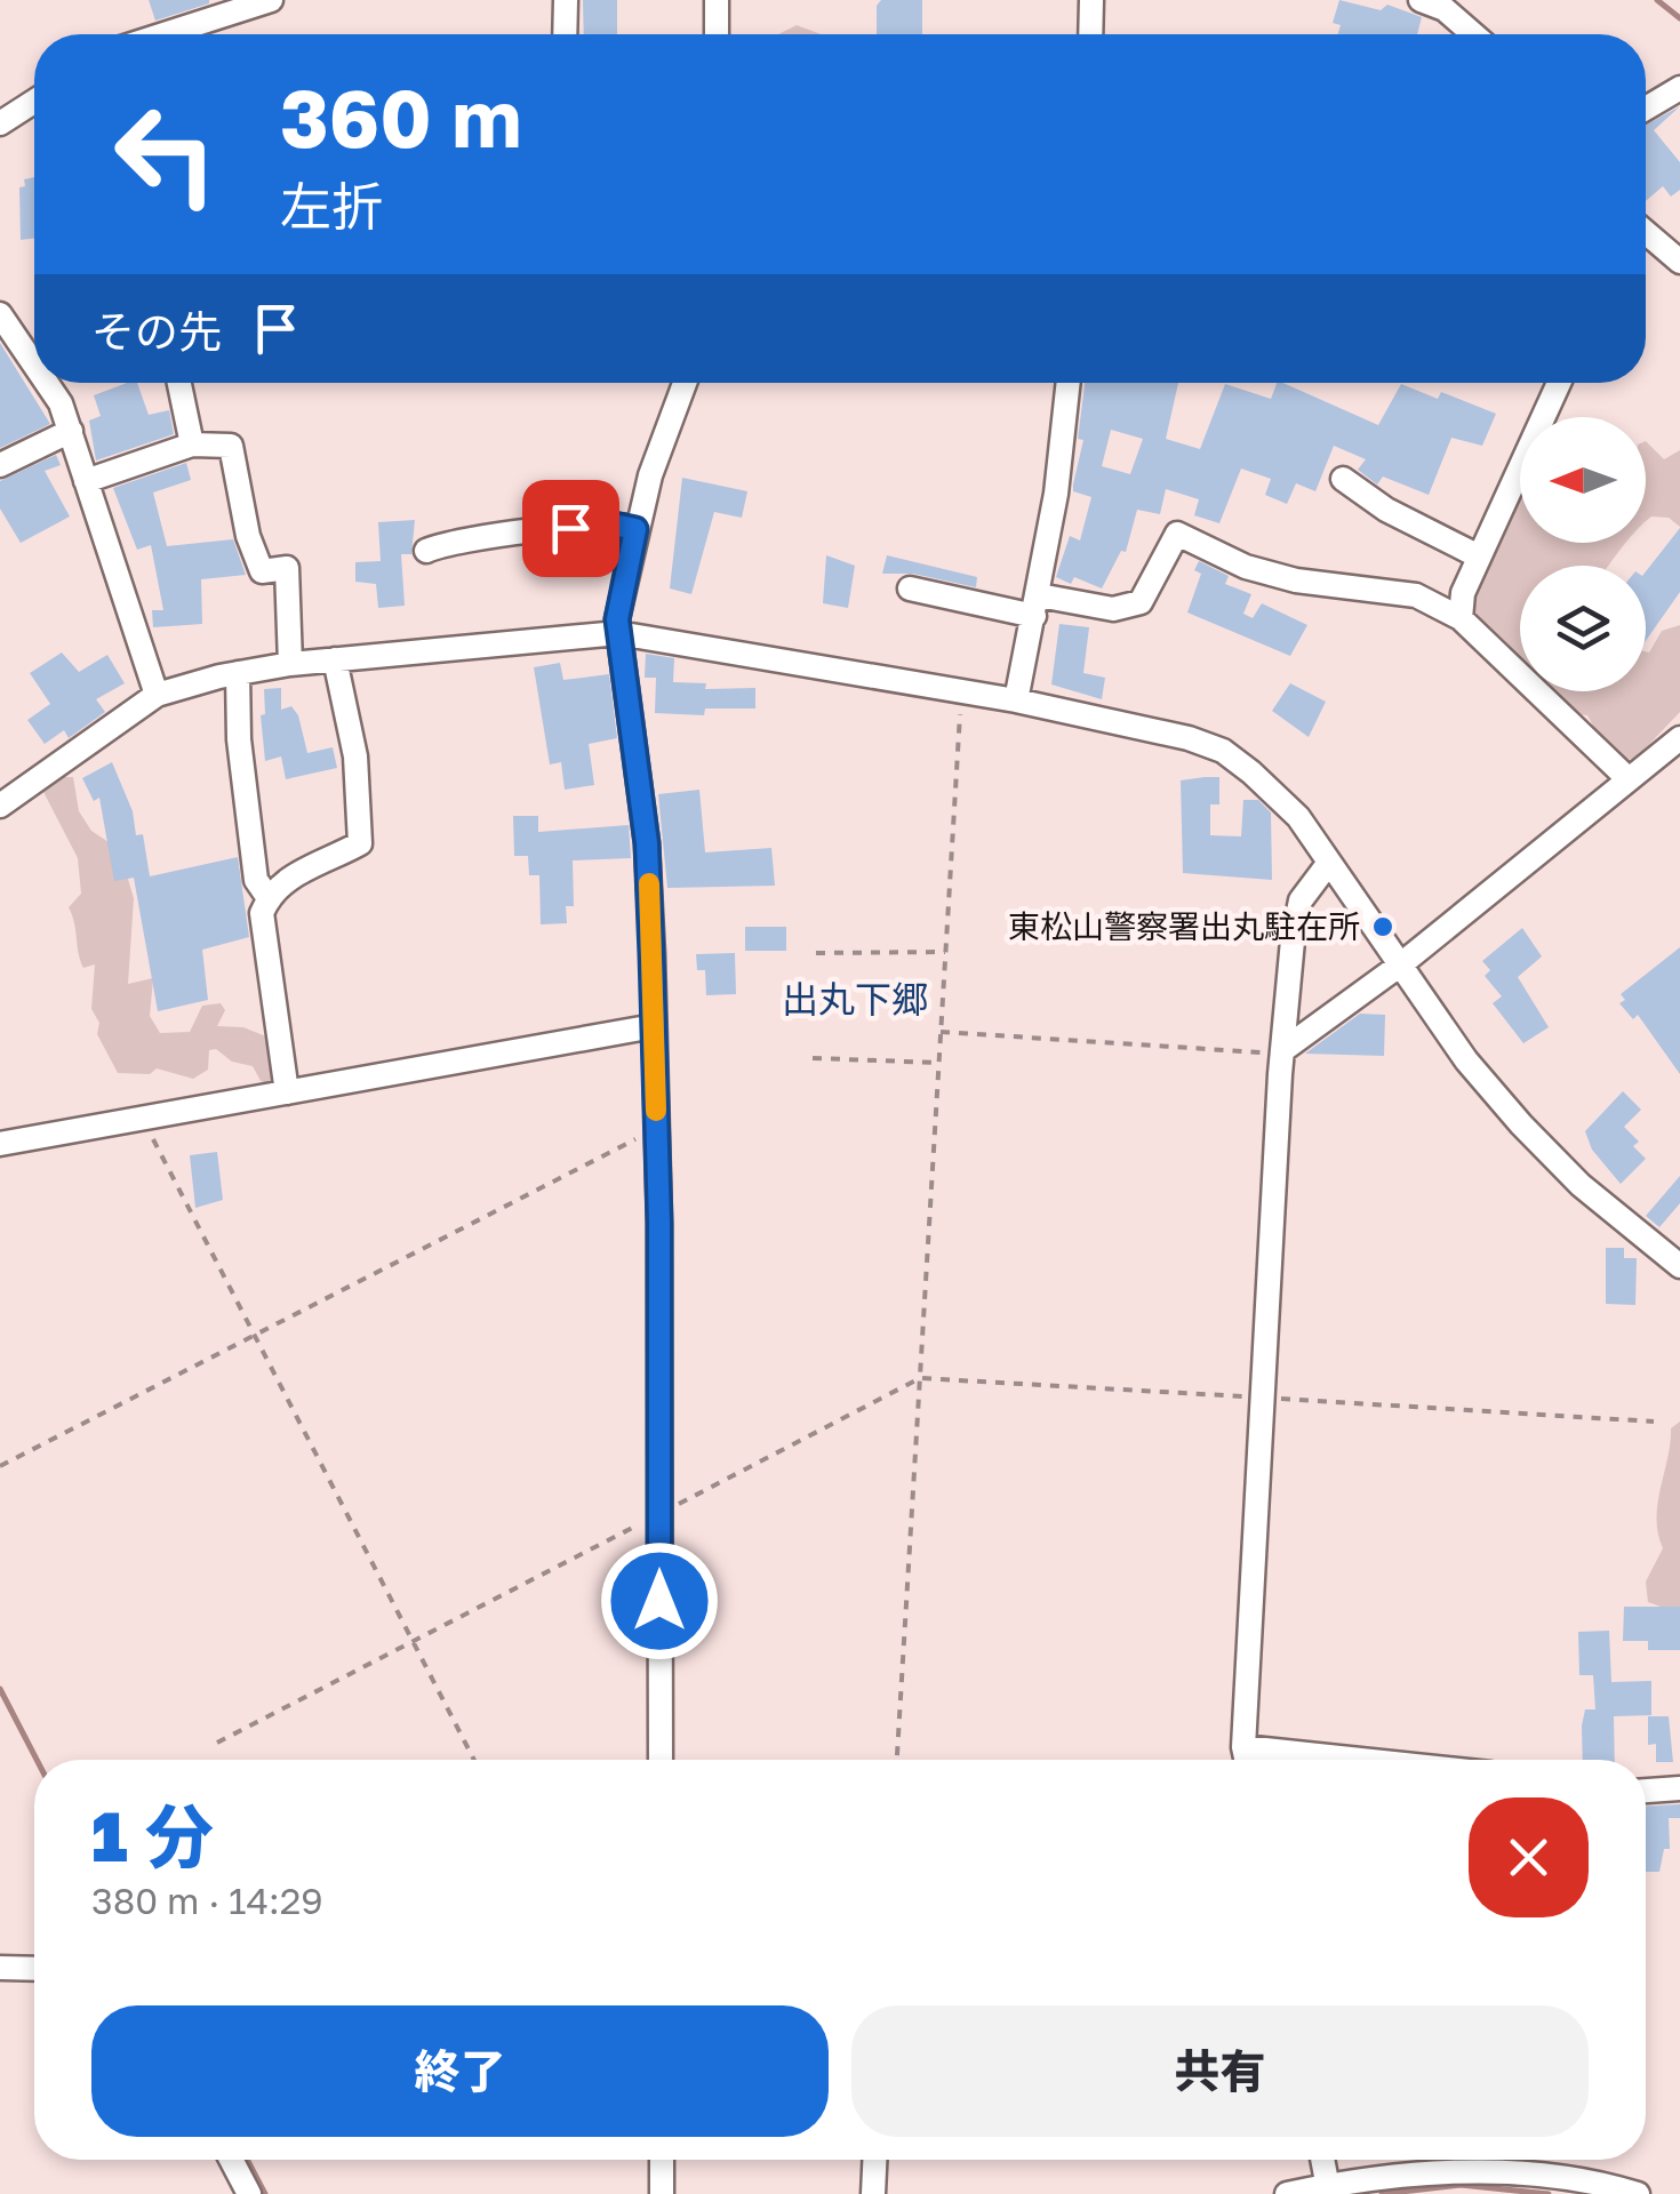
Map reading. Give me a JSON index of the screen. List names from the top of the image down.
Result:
{
  "districts": ["出丸下郷"],
  "places": ["東松山警察署出丸駐在所"],
  "north": "left",
  "page": {
    "turn": ["360 m", "左折"],
    "then": "その先",
    "heading": ["1 分", "380 m · 14:29"],
    "buttons": ["終了", "共有"]
  }
}
